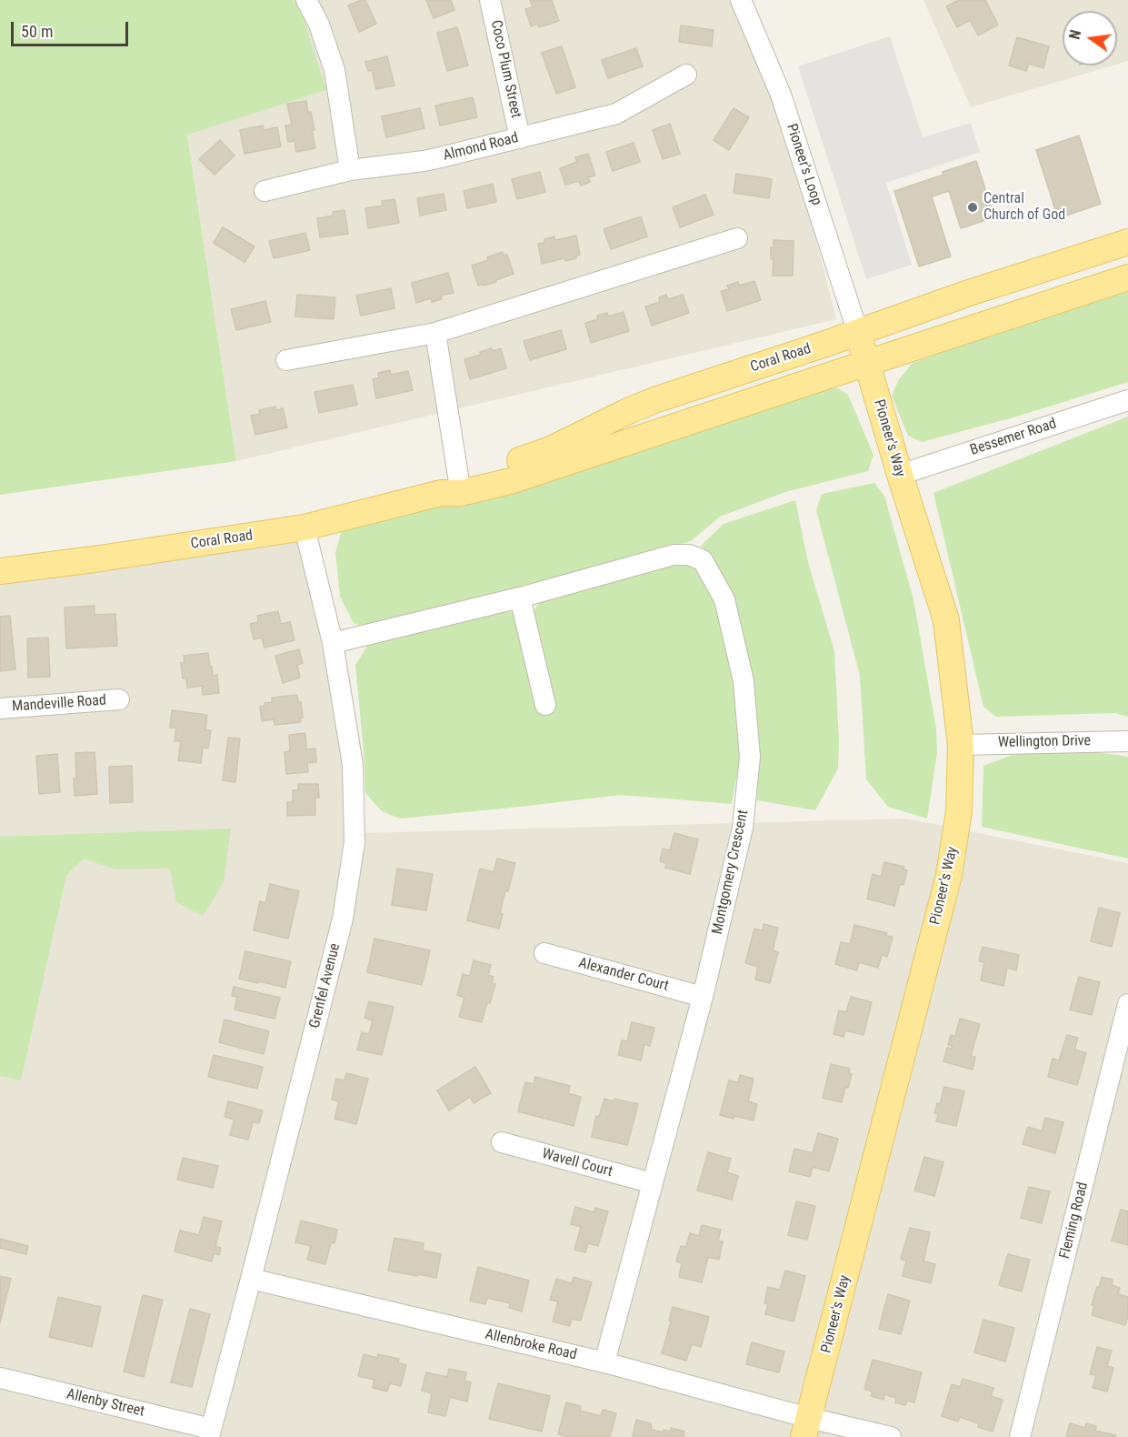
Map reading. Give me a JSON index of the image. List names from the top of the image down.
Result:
{
  "streets": {
    "main road": ["Coral Road", "Pioneer's Way"],
    "street": [
      "Coco Plum Street",
      "Almond Road",
      "Pioneer's Loop",
      "Bessemer Road",
      "Mandeville Road",
      "Wellington Drive",
      "Montgomery Crescent",
      "Alexander Court",
      "Grenfel Avenue",
      "Wavell Court",
      "Fleming Road",
      "Allenbroke Road",
      "Allenby Street"
    ]
  },
  "crossings": [
    ["Coco Plum Street", "Almond Road"],
    ["Pioneer's Loop", "Coral Road"],
    ["Pioneer's Loop", "Pioneer's Way"],
    ["Coral Road", "Pioneer's Way"],
    ["Coral Road", "Grenfel Avenue"],
    ["Bessemer Road", "Pioneer's Way"],
    ["Pioneer's Way", "Wellington Drive"],
    ["Pioneer's Way", "Allenbroke Road"],
    ["Montgomery Crescent", "Alexander Court"],
    ["Montgomery Crescent", "Grenfel Avenue"],
    ["Montgomery Crescent", "Wavell Court"],
    ["Montgomery Crescent", "Allenbroke Road"],
    ["Grenfel Avenue", "Allenbroke Road"],
    ["Grenfel Avenue", "Allenby Street"]
  ],
  "places": ["Central Church of God"],
  "scale_bar": "50 m",
  "north": "left"
}
